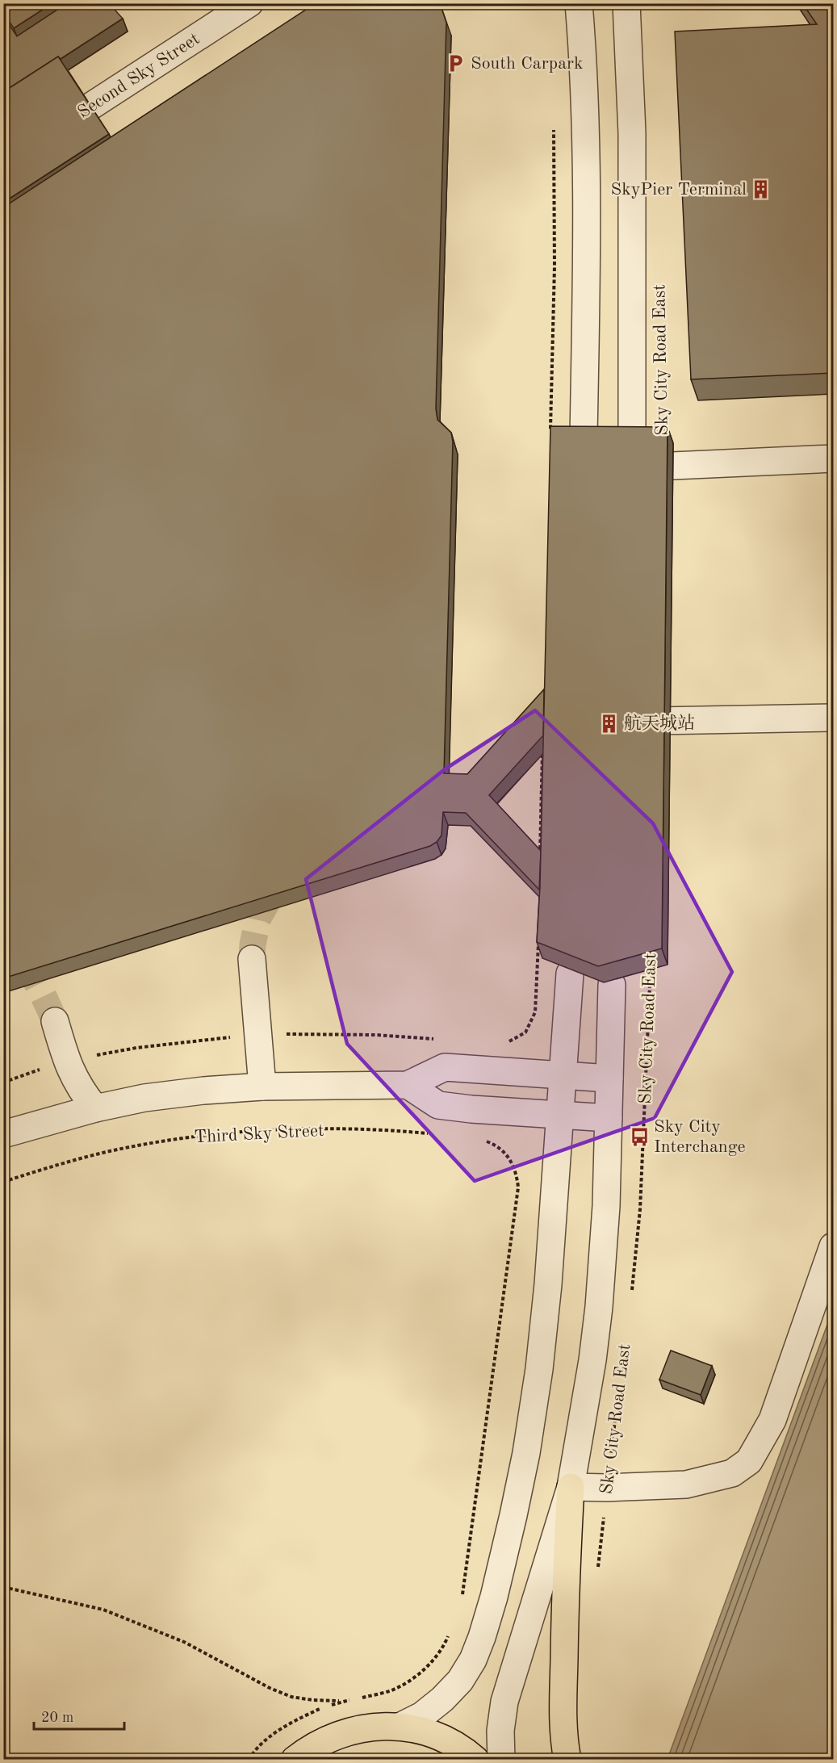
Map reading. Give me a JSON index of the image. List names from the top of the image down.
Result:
{
  "streets": {
    "street": ["Second Sky Street", "Sky City Road East"],
    "path": ["Third Sky Street"]
  },
  "places": {
    "parking": ["South Carpark"],
    "building": ["SkyPier Terminal", "航天城站"],
    "bus stop": ["Sky City Interchange"]
  },
  "scale_bar": "20 m"
}
